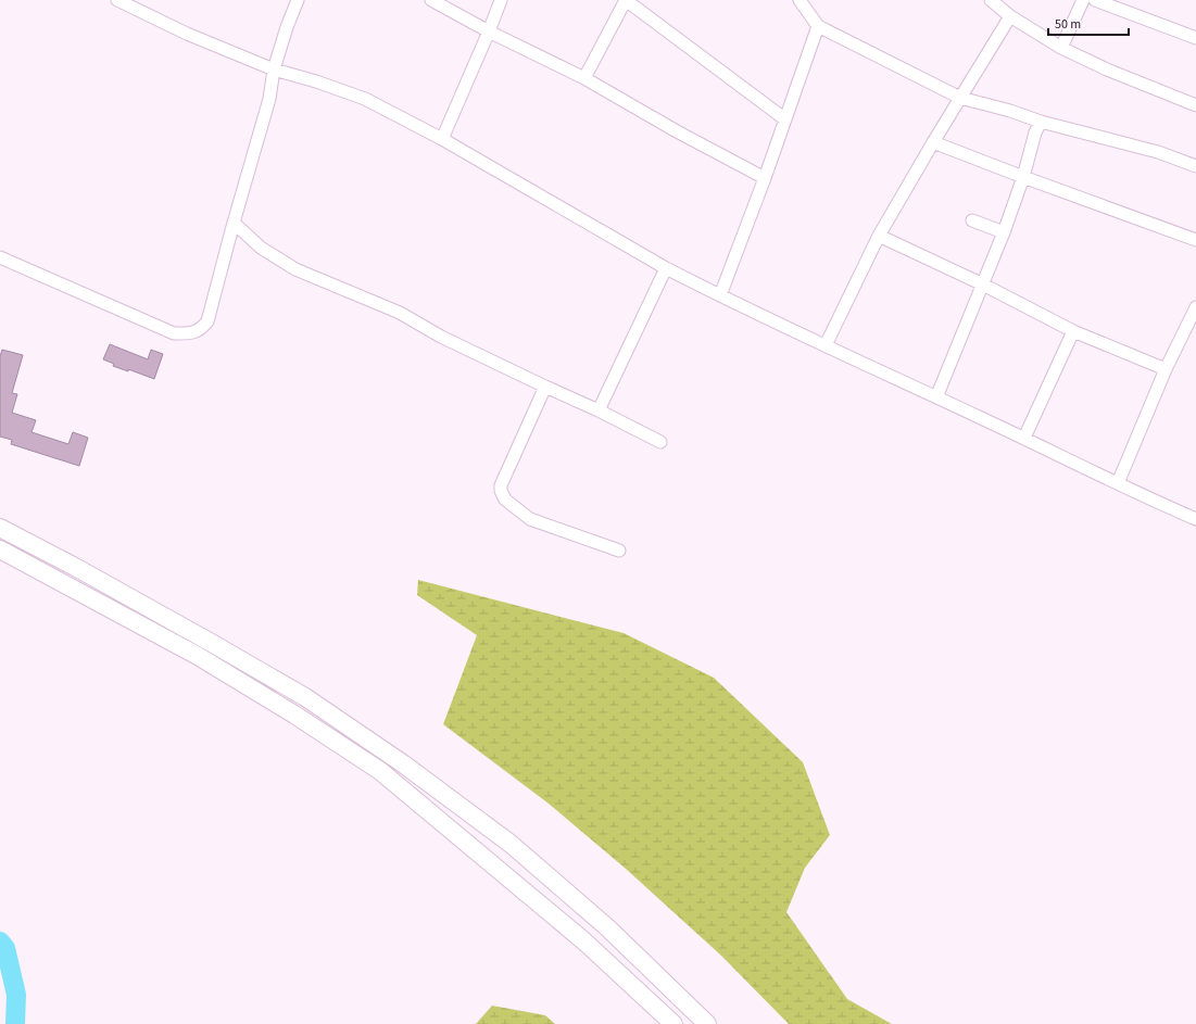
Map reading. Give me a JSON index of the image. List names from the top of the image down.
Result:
{
  "scale_bar": "50 m"
}
